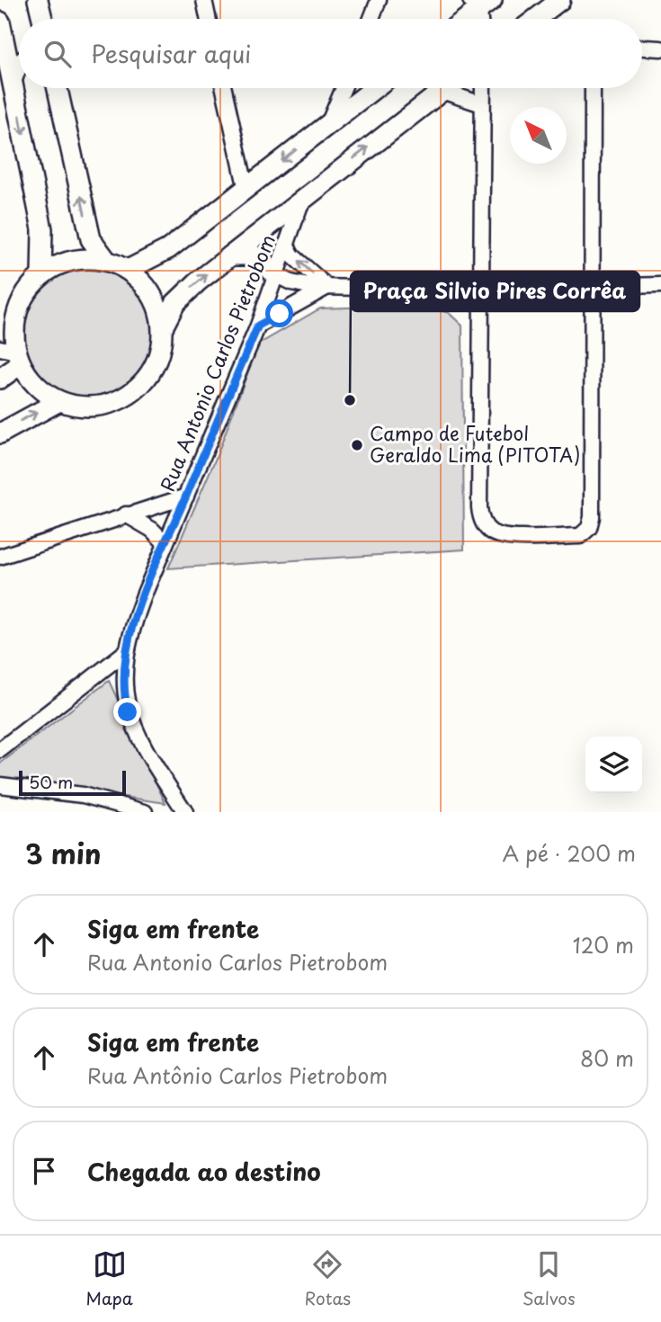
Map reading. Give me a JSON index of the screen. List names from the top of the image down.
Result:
{
  "streets": {
    "street": ["Rua Antonio Carlos Pietrobom"]
  },
  "places": ["Praça Silvio Pires Corrêa", "Campo de Futebol Geraldo Lima (PITOTA)"],
  "scale_bar": "50 m",
  "north": "top left",
  "page": {
    "search": "Pesquisar aqui",
    "scale": "50 m",
    "heading": ["3 min", "A pé · 200 m"],
    "list": [
      ["Siga em frente", "Rua Antonio Carlos Pietrobom", "120 m"],
      ["Siga em frente", "Rua Antônio Carlos Pietrobom", "80 m"],
      "Chegada ao destino"
    ],
    "nav": ["Mapa", "Rotas", "Salvos"]
  }
}
